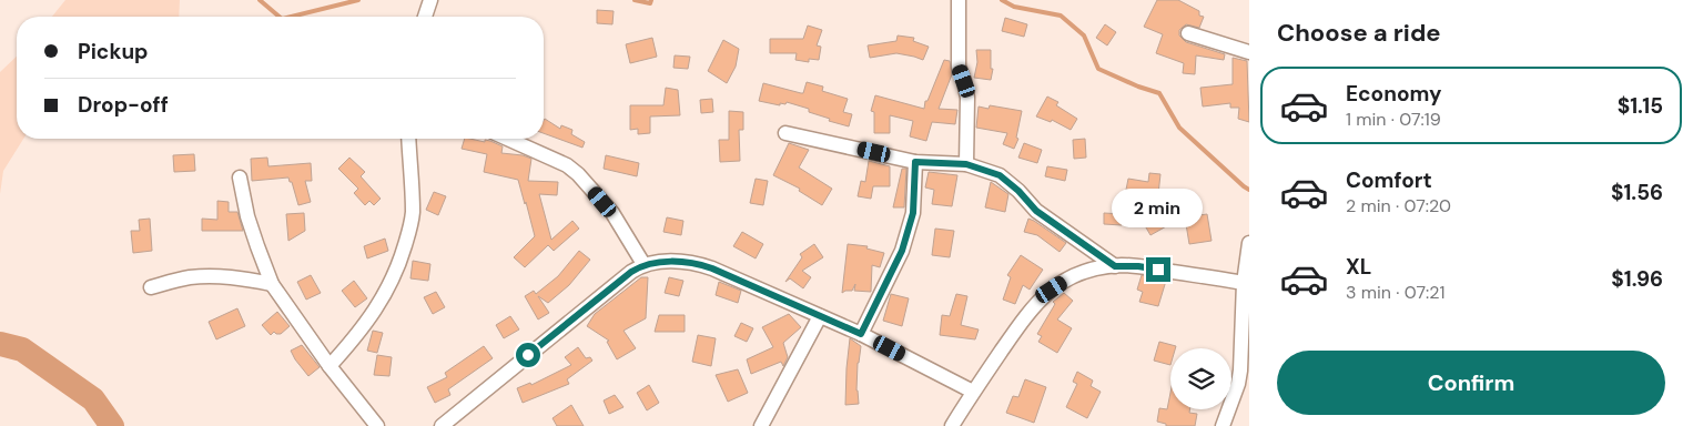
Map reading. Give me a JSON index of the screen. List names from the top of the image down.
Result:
{
  "page": {
    "heading": "Choose a ride",
    "banner": ["Pickup", "Drop-off"],
    "list": [
      {
        "name": "Economy",
        "note": "1 min · 07:19",
        "value": "$1.15"
      },
      {
        "name": "Comfort",
        "note": "2 min · 07:20",
        "value": "$1.56"
      },
      {
        "name": "XL",
        "note": "3 min · 07:21",
        "value": "$1.96"
      }
    ],
    "bubble": "2 min",
    "buttons": "Confirm"
  }
}
